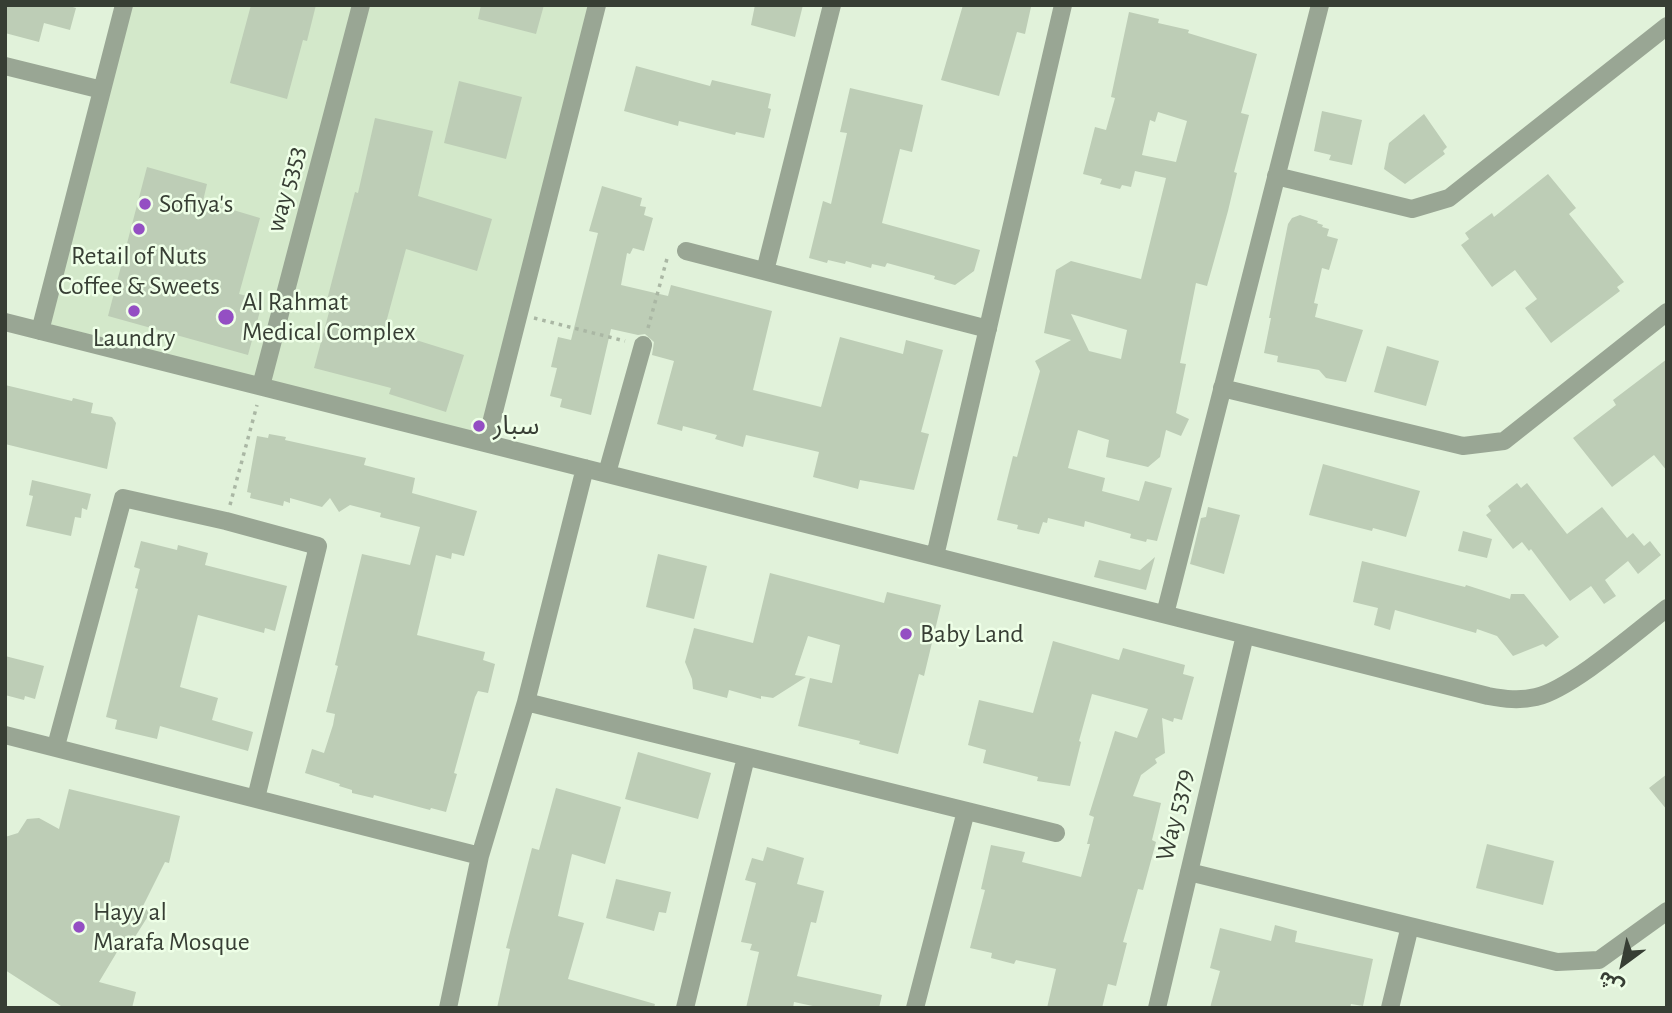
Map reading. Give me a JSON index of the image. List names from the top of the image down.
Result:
{
  "streets": {
    "street": ["way 5353", "Way 5379"]
  },
  "places": [
    "Sofiya's",
    "Retail of Nuts Coffee & Sweets",
    "Laundry",
    "Al Rahmat Medical Complex",
    "سبار",
    "Baby Land",
    "Hayy al Marafa Mosque"
  ],
  "north": "bottom left"
}
